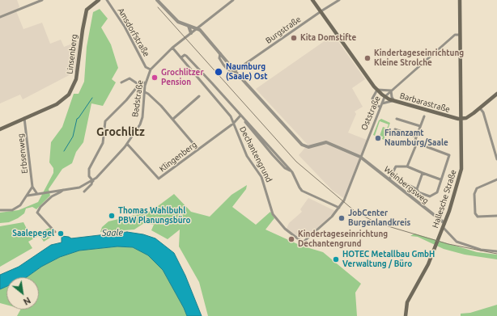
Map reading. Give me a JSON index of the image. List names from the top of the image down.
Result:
{
  "streets": {
    "main road": ["Linsenberg", "Barbarastraße", "Hallesche Straße"],
    "street": [
      "Burgstraße",
      "Amsdorfstraße",
      "Badstraße",
      "Oststraße",
      "Erbsenweg",
      "Dechantengrund",
      "Klingenberg",
      "Weinbergsweg"
    ]
  },
  "crossings": [
    ["Burgstraße", "Barbarastraße"],
    ["Burgstraße", "Weinbergsweg"],
    ["Amsdorfstraße", "Badstraße"],
    ["Linsenberg", "Erbsenweg"],
    ["Badstraße", "Klingenberg"],
    ["Barbarastraße", "Oststraße"],
    ["Barbarastraße", "Hallesche Straße"],
    ["Oststraße", "Dechantengrund"],
    ["Oststraße", "Weinbergsweg"],
    ["Oststraße", "Hallesche Straße"],
    ["Dechantengrund", "Klingenberg"],
    ["Weinbergsweg", "Hallesche Straße"]
  ],
  "districts": ["Grochlitz"],
  "water": ["Saale"],
  "places": [
    "Kita Domstifte",
    "Kindertageseinrichtung Kleine Strolche",
    "Naumburg (Saale) Ost",
    "Grochlitzer Pension",
    "Finanzamt Naumburg/Saale",
    "Thomas Wahlbuhl PBW Planungsbüro",
    "JobCenter Burgenlandkreis",
    "Saalepegel",
    "Kindertageseinrichtung Dechantengrund",
    "HOTEC Metallbau GmbH Verwaltung / Büro"
  ],
  "north": "bottom right"
}
